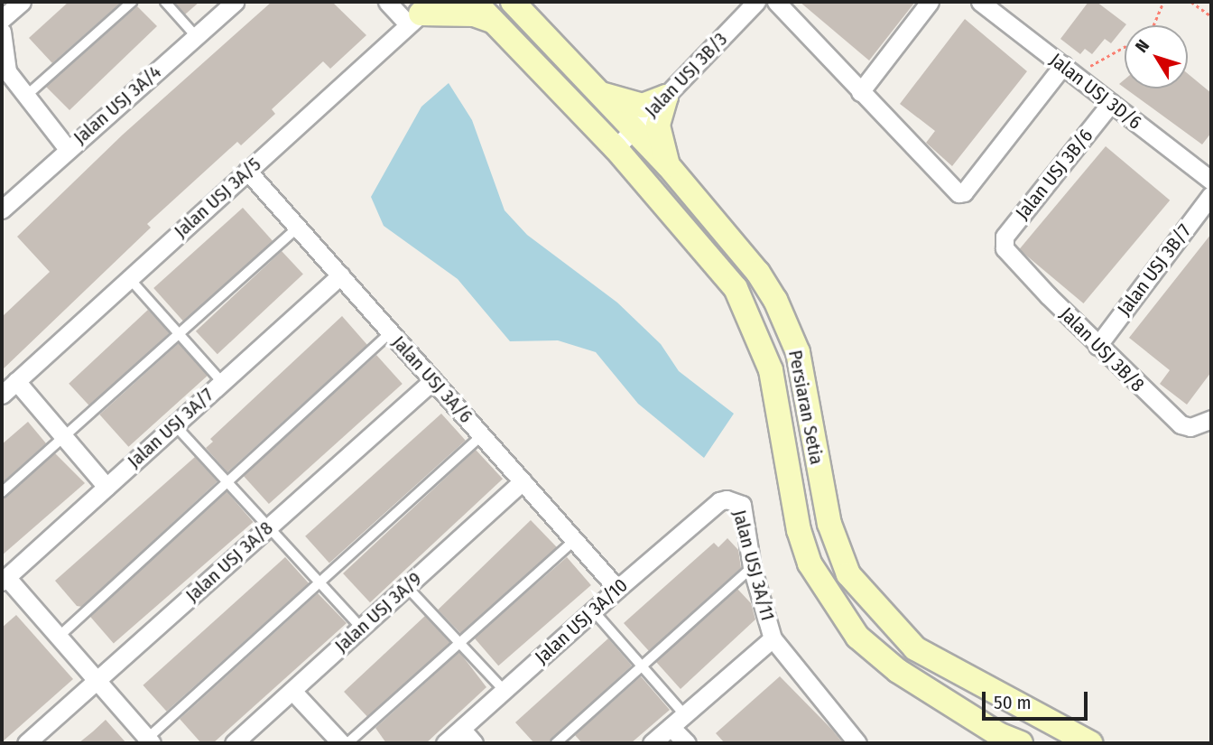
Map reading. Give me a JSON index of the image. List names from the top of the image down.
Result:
{
  "streets": {
    "main road": ["Persiaran Setia"],
    "street": [
      "Jalan USJ 3B/3",
      "Jalan USJ 3D/6",
      "Jalan USJ 3A/4",
      "Jalan USJ 3B/6",
      "Jalan USJ 3A/5",
      "Jalan USJ 3B/7",
      "Jalan USJ 3B/8",
      "Jalan USJ 3A/6",
      "Jalan USJ 3A/7",
      "Jalan USJ 3A/8",
      "Jalan USJ 3A/11",
      "Jalan USJ 3A/9",
      "Jalan USJ 3A/10"
    ]
  },
  "crossings": [
    ["Jalan USJ 3B/3", "Persiaran Setia"],
    ["Jalan USJ 3D/6", "Jalan USJ 3B/6"],
    ["Jalan USJ 3B/6", "Jalan USJ 3B/8"],
    ["Jalan USJ 3A/5", "Jalan USJ 3A/6"],
    ["Jalan USJ 3B/7", "Jalan USJ 3B/8"],
    ["Jalan USJ 3A/6", "Jalan USJ 3A/7"],
    ["Jalan USJ 3A/6", "Jalan USJ 3A/8"],
    ["Jalan USJ 3A/6", "Jalan USJ 3A/9"],
    ["Jalan USJ 3A/6", "Jalan USJ 3A/10"],
    ["Jalan USJ 3A/11", "Jalan USJ 3A/10"]
  ],
  "scale_bar": "50 m",
  "north": "top left"
}
